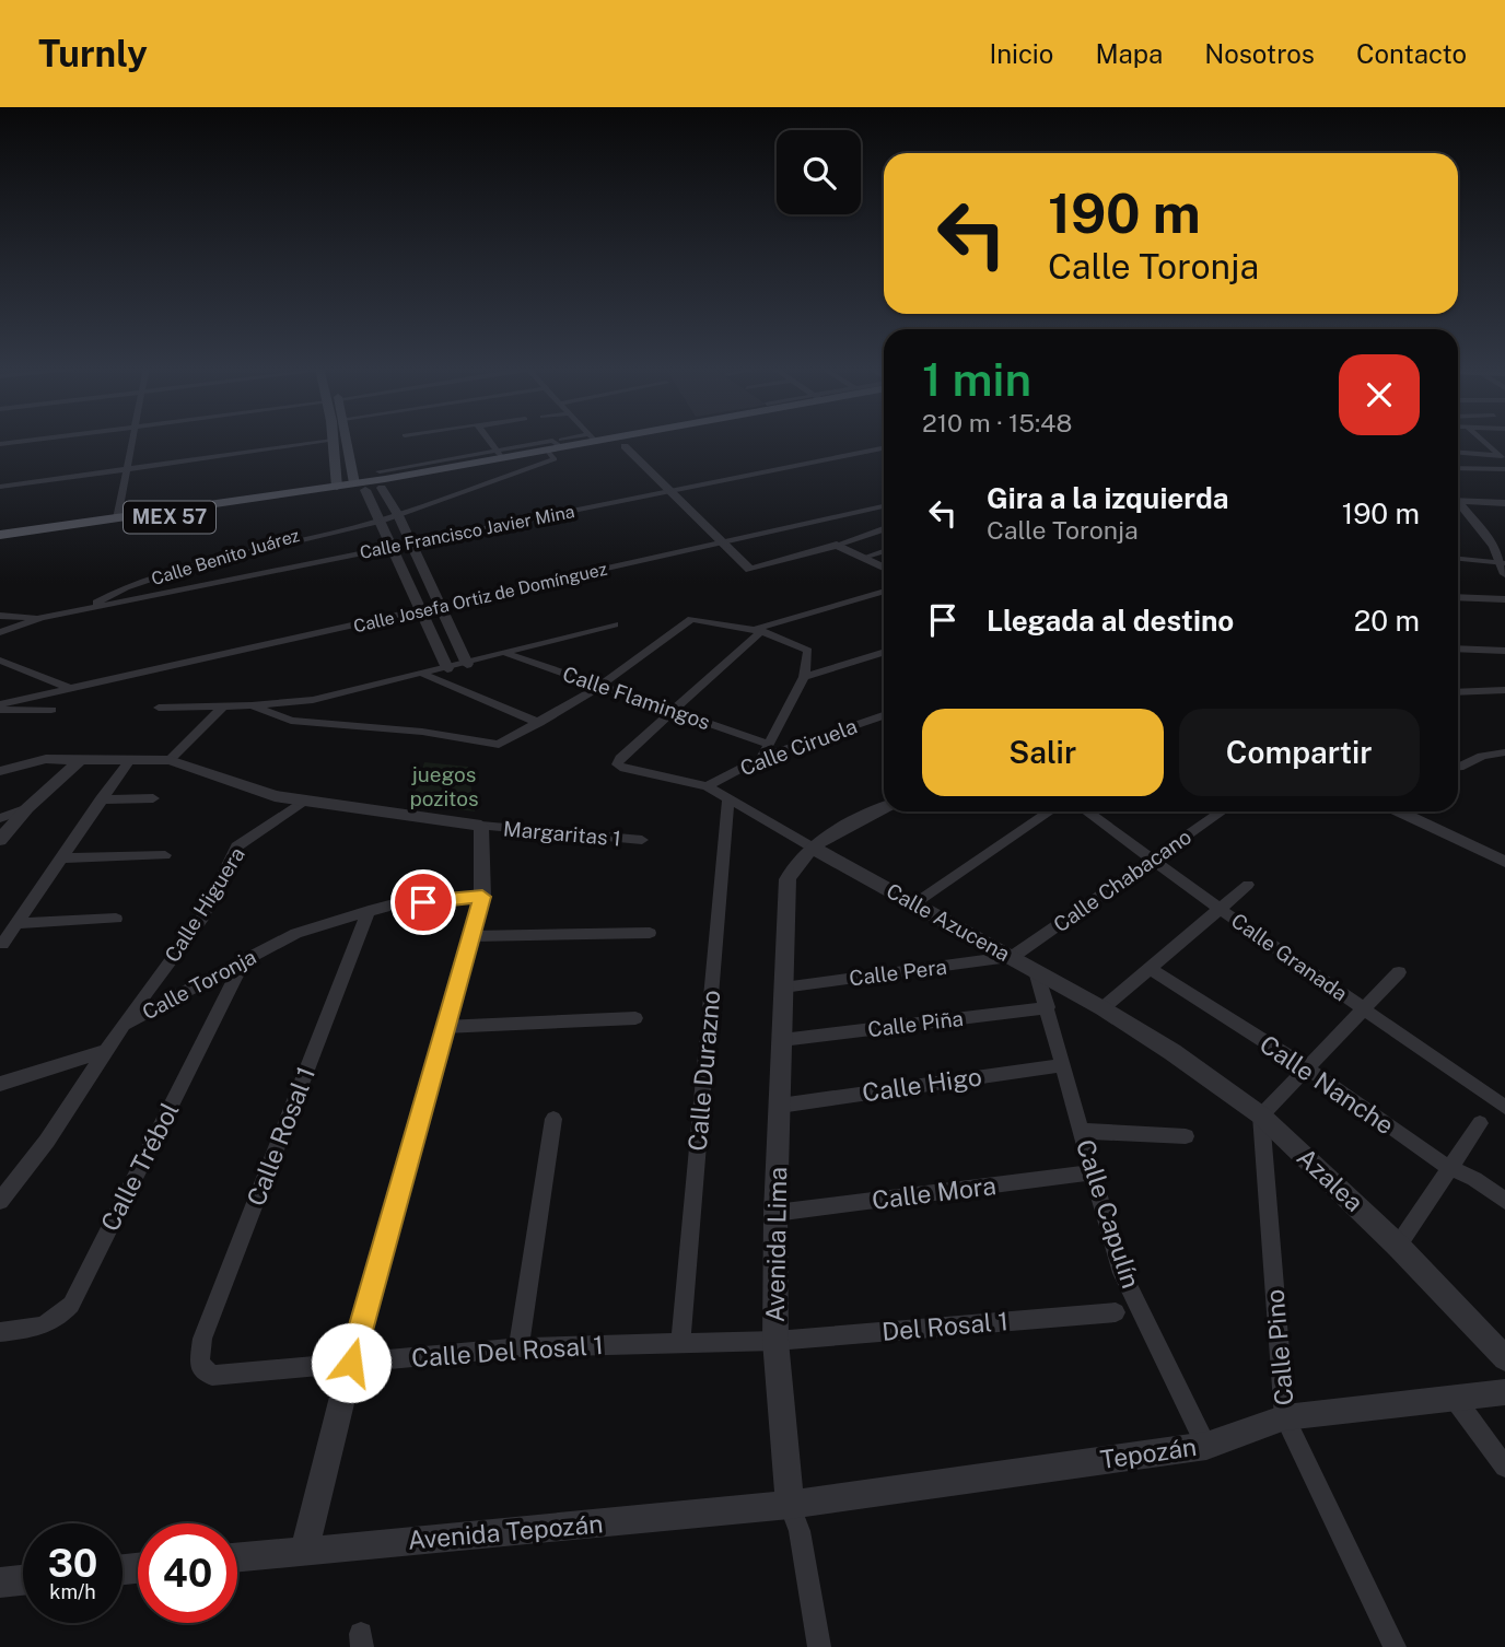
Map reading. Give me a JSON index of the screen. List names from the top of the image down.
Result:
{
  "streets": {
    "main road": ["MEX 57"],
    "street": [
      "Calle Francisco Javier Mina",
      "Calle Benito Juárez",
      "Calle Josefa Ortiz de Domínguez",
      "Calle Flamingos",
      "Calle Ciruela",
      "Margaritas 1",
      "Calle Chabacano",
      "Calle Higuera",
      "Calle Azucena",
      "Calle Granada",
      "Calle Pera",
      "Calle Toronja",
      "Calle Piña",
      "Calle Durazno",
      "Calle Higo",
      "Calle Nanche",
      "Calle Rosal 1",
      "Calle Trébol",
      "Azalea",
      "Calle Mora",
      "Calle Capulín",
      "Avenida Lima",
      "Del Rosal 1",
      "Calle Pino",
      "Calle Del Rosal 1",
      "Tepozán",
      "Avenida Tepozán"
    ]
  },
  "crossings": [
    ["Calle Francisco Javier Mina", "Calle Benito Juárez"],
    ["Calle Flamingos", "Calle Azucena"],
    ["Calle Ciruela", "Calle Azucena"],
    ["Calle Chabacano", "Calle Azucena"],
    ["Calle Chabacano", "Calle Granada"],
    ["Calle Chabacano", "Calle Pera"],
    ["Calle Higuera", "Calle Toronja"],
    ["Calle Azucena", "Calle Pera"],
    ["Calle Azucena", "Calle Durazno"],
    ["Calle Azucena", "Azalea"],
    ["Calle Azucena", "Calle Capulín"],
    ["Calle Azucena", "Avenida Lima"],
    ["Calle Azucena", "Calle Pino"],
    ["Calle Pera", "Avenida Lima"],
    ["Calle Toronja", "Calle Rosal 1"],
    ["Calle Toronja", "Calle Trébol"],
    ["Calle Piña", "Calle Capulín"],
    ["Calle Piña", "Avenida Lima"],
    ["Calle Durazno", "Calle Del Rosal 1"],
    ["Calle Higo", "Calle Capulín"],
    ["Calle Higo", "Avenida Lima"],
    ["Calle Rosal 1", "Calle Del Rosal 1"],
    ["Azalea", "Calle Pino"],
    ["Calle Mora", "Calle Capulín"],
    ["Calle Mora", "Avenida Lima"],
    ["Calle Capulín", "Tepozán"],
    ["Avenida Lima", "Del Rosal 1"],
    ["Avenida Lima", "Calle Del Rosal 1"],
    ["Avenida Lima", "Tepozán"],
    ["Avenida Lima", "Avenida Tepozán"],
    ["Del Rosal 1", "Calle Del Rosal 1"],
    ["Calle Pino", "Tepozán"],
    ["Tepozán", "Avenida Tepozán"]
  ],
  "parks": ["juegos pozitos"],
  "page": {
    "header": "Turnly",
    "nav": [
      "Inicio",
      "Mapa",
      "Nosotros",
      "Contacto"
    ],
    "turn": ["190 m", "Calle Toronja"],
    "heading": ["1 min", "210 m · 15:48"],
    "list": [
      {
        "name": "Gira a la izquierda",
        "note": "Calle Toronja",
        "value": "190 m"
      },
      {
        "name": "Llegada al destino",
        "value": "20 m"
      }
    ],
    "buttons": ["Salir", "Compartir"],
    "speed": "30 km/h",
    "limit": "40"
  }
}
